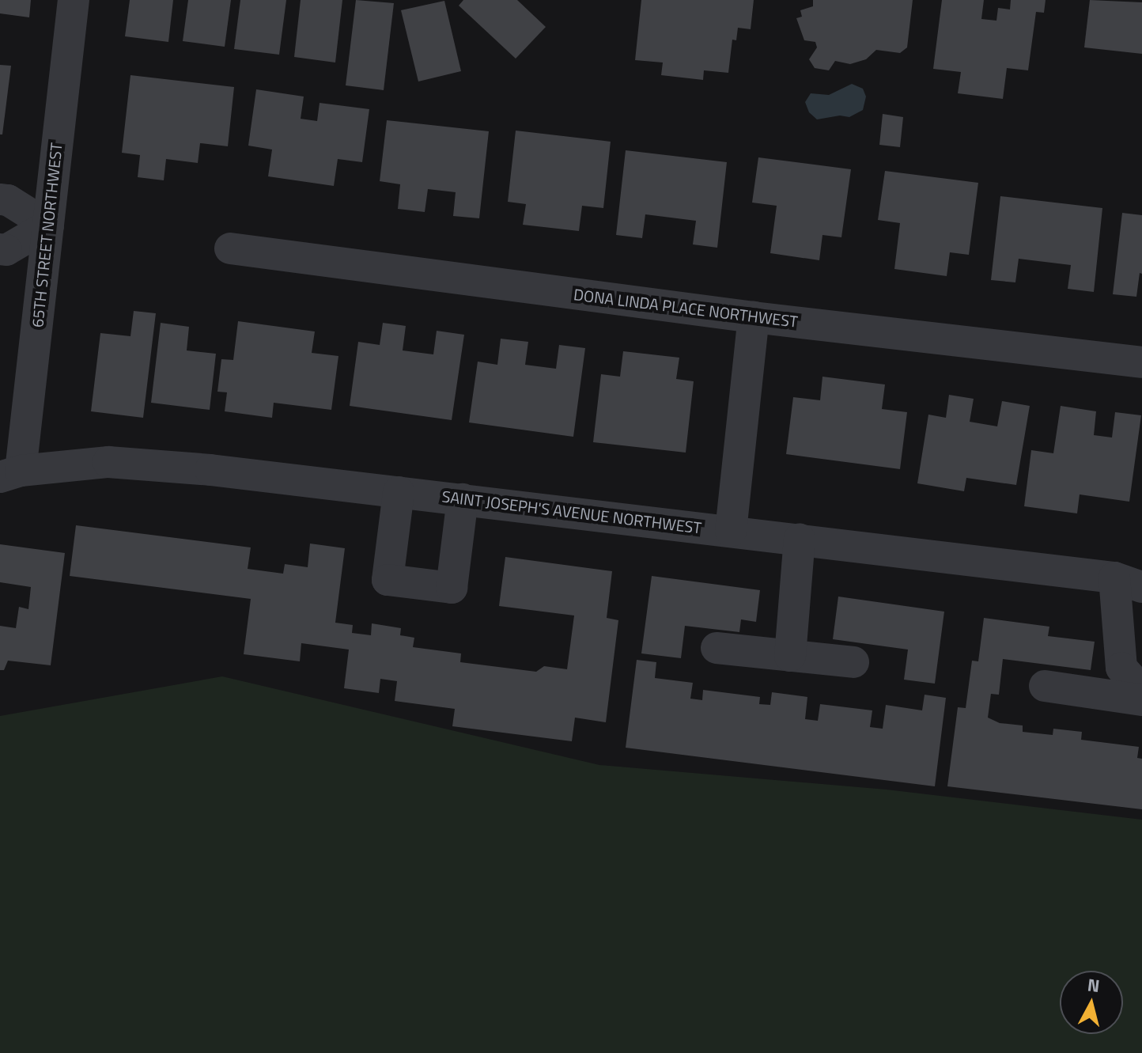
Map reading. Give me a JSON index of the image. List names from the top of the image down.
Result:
{
  "streets": {
    "street": ["65TH STREET NORTHWEST", "DONA LINDA PLACE NORTHWEST", "SAINT JOSEPH'S AVENUE NORTHWEST"]
  },
  "crossings": [
    ["65TH STREET NORTHWEST", "SAINT JOSEPH'S AVENUE NORTHWEST"]
  ],
  "north": "top"
}
